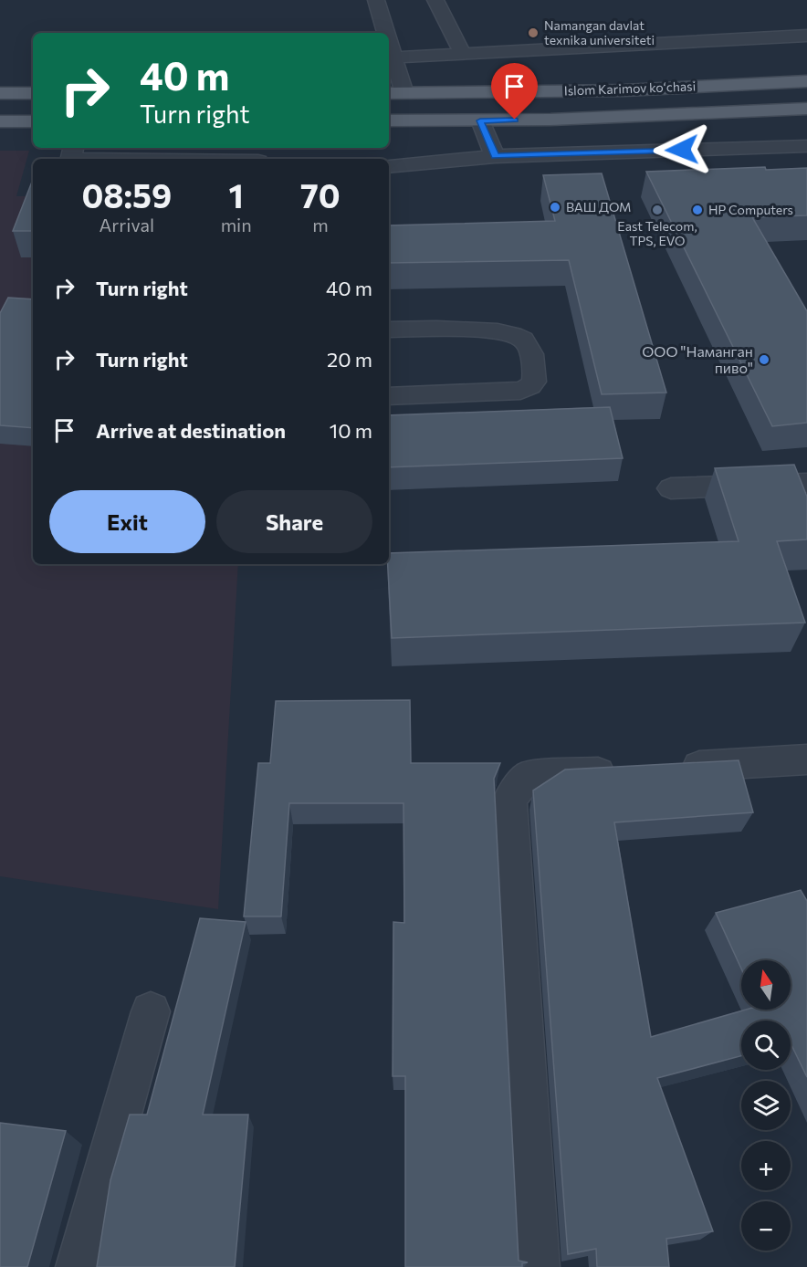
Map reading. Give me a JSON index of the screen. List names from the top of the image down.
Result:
{
  "streets": {
    "main road": ["Islom Karimov koʻchasi"]
  },
  "places": [
    "Namangan davlat texnika universiteti",
    "ВАШ ДОМ",
    "East Telecom, TPS, EVO",
    "HP Computers",
    "ООО \"Наманган пиво\""
  ],
  "north": "top",
  "page": {
    "turn": ["40 m", "Turn right"],
    "eta": [
      "08:59",
      "Arrival",
      "1",
      "min",
      "70",
      "m"
    ],
    "list": [
      {
        "name": "Turn right",
        "value": "40 m"
      },
      {
        "name": "Turn right",
        "value": "20 m"
      },
      {
        "name": "Arrive at destination",
        "value": "10 m"
      }
    ],
    "buttons": ["Exit", "Share"],
    "map_buttons": ["+", "−"]
  }
}
